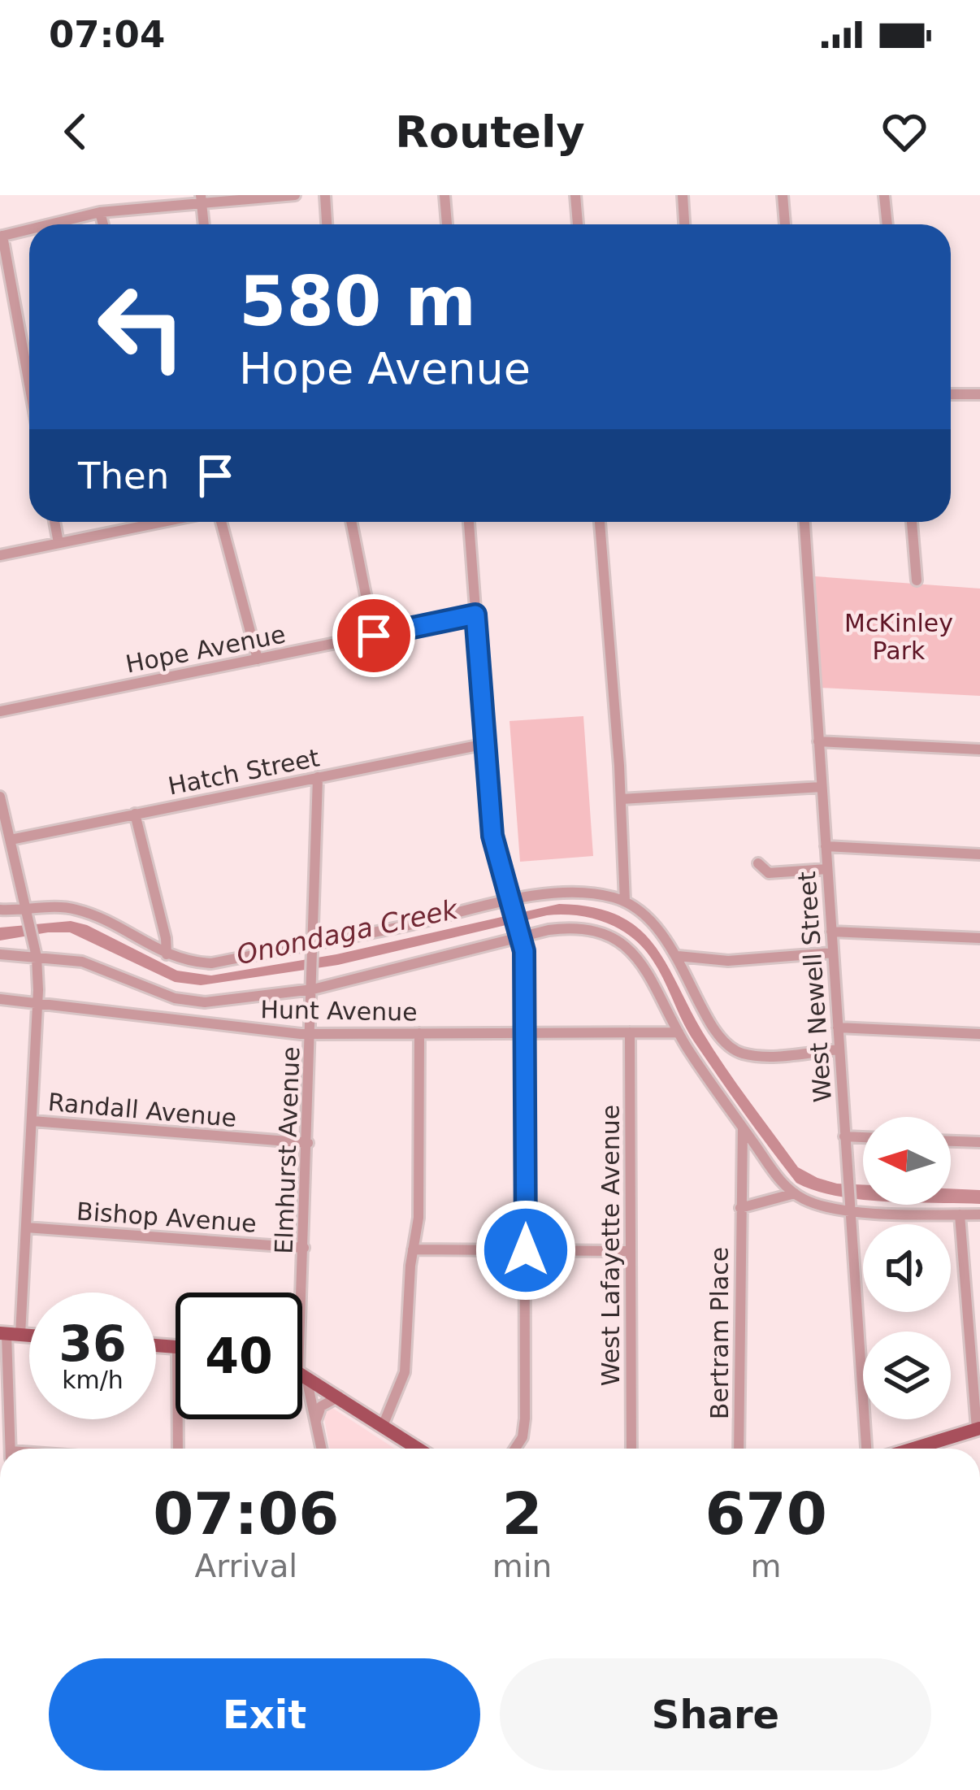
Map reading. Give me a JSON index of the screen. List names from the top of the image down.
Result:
{
  "streets": {
    "street": [
      "Hope Avenue",
      "Hatch Street",
      "West Newell Street",
      "Hunt Avenue",
      "Randall Avenue",
      "Elmhurst Avenue",
      "Bishop Avenue",
      "West Lafayette Avenue",
      "Bertram Place"
    ]
  },
  "crossings": [
    ["Hunt Avenue", "Elmhurst Avenue"],
    ["Hunt Avenue", "West Lafayette Avenue"],
    ["Randall Avenue", "Elmhurst Avenue"],
    ["Elmhurst Avenue", "Bishop Avenue"]
  ],
  "water": ["Onondaga Creek"],
  "parks": ["McKinley Park"],
  "north": "left",
  "page": {
    "status": "07:04",
    "header": "Routely",
    "turn": ["580 m", "Hope Avenue"],
    "then": "Then",
    "speed": "36 km/h",
    "limit": "40",
    "eta": [
      "07:06",
      "Arrival",
      "2",
      "min",
      "670",
      "m"
    ],
    "buttons": ["Exit", "Share"]
  }
}
